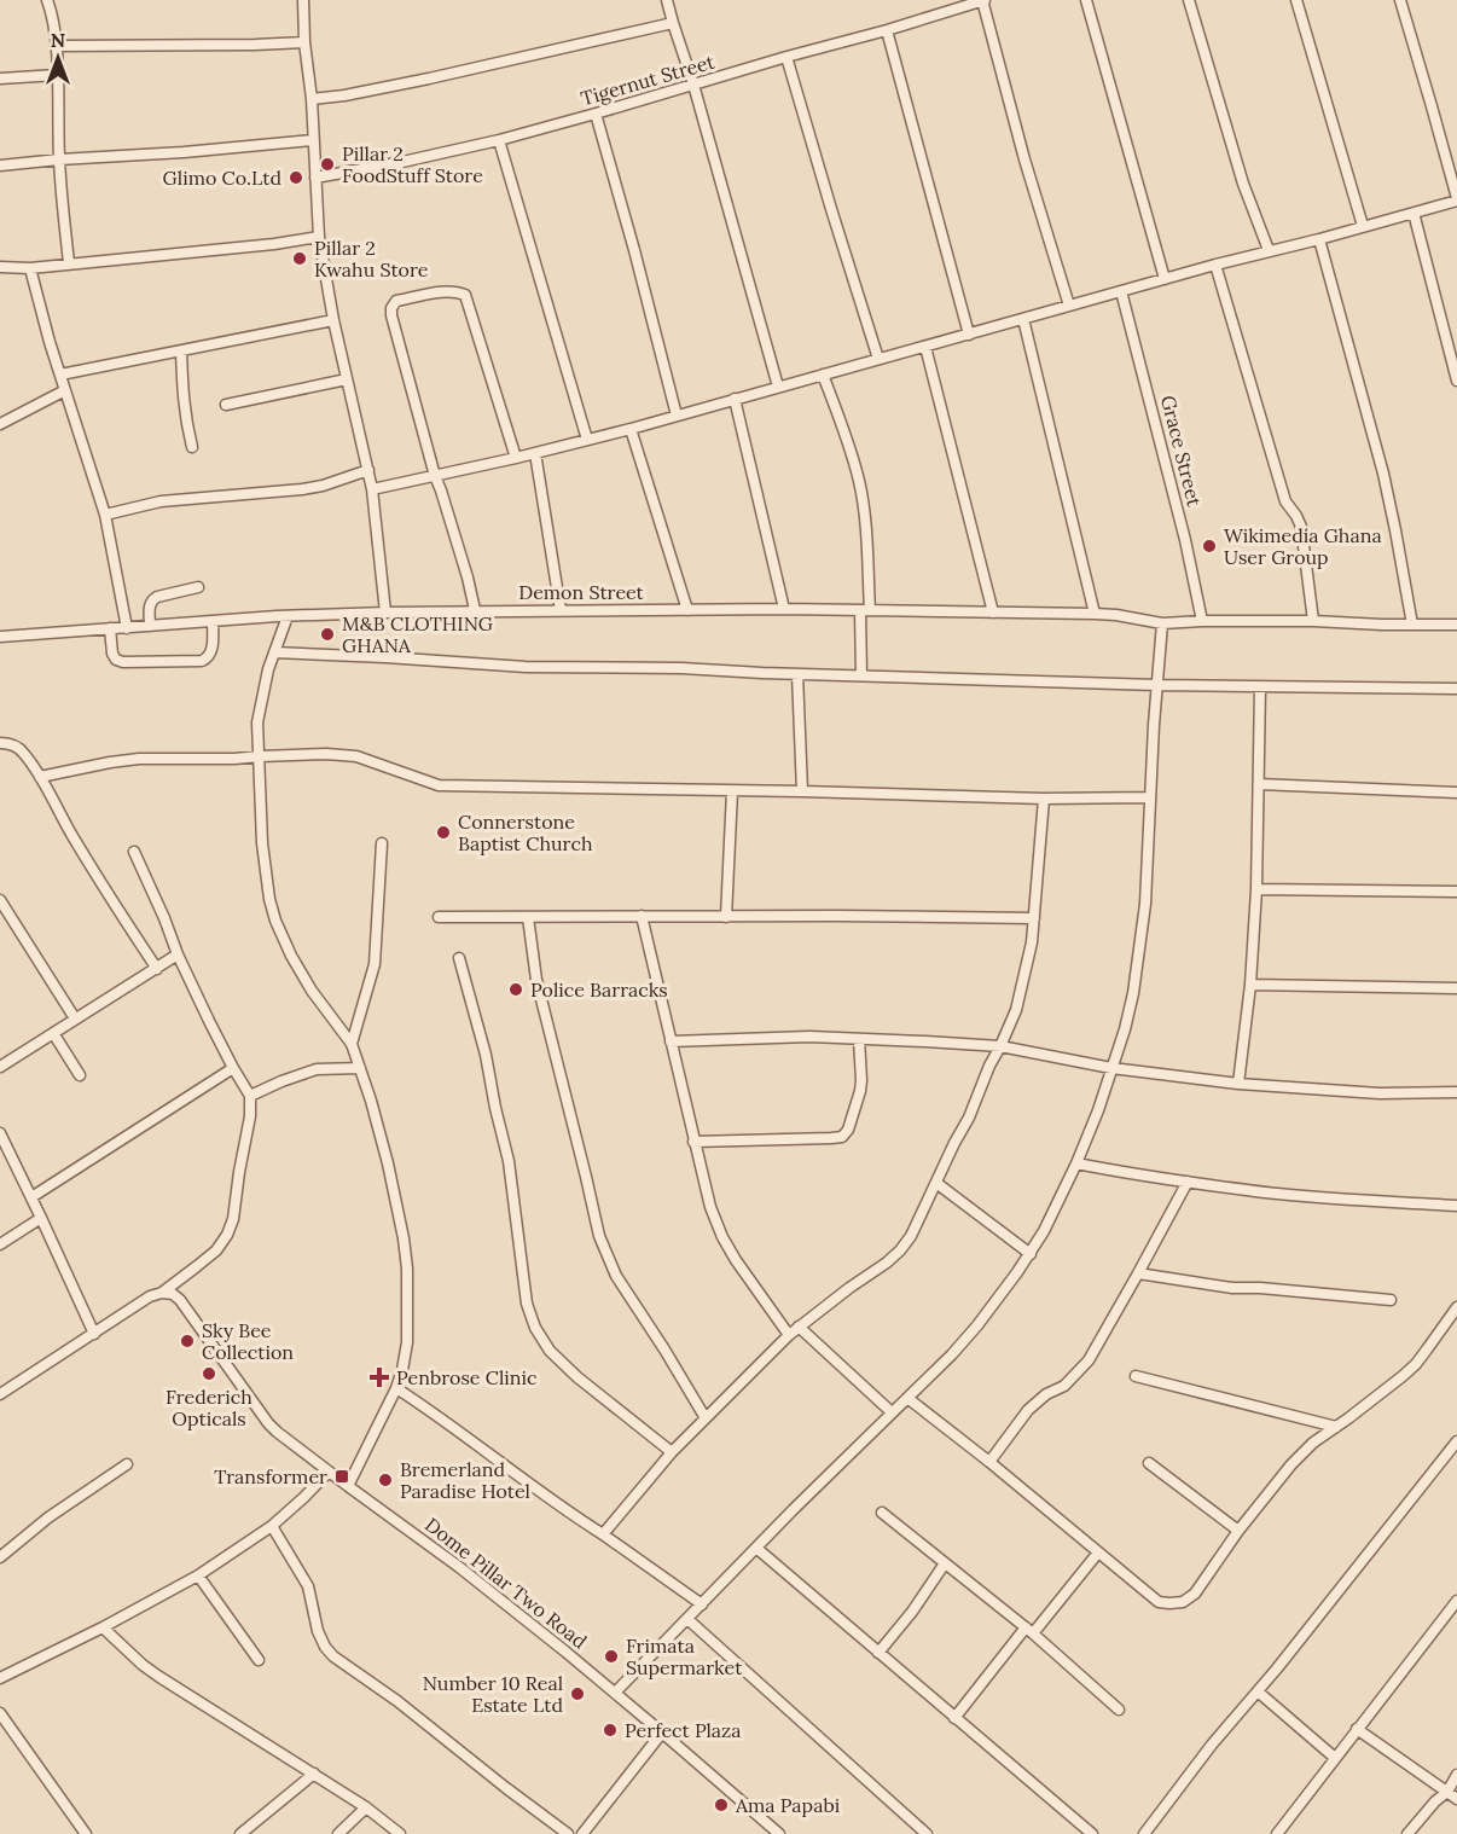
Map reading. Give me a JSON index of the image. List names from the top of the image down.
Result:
{
  "streets": {
    "street": [
      "Tigernut Street",
      "Grace Street",
      "Demon Street",
      "Dome Pillar Two Road"
    ]
  },
  "crossings": [
    ["Grace Street", "Demon Street"]
  ],
  "places": {
    "other": [
      "Pillar 2 FoodStuff Store",
      "Glimo Co.Ltd",
      "Pillar 2 Kwahu Store",
      "Wikimedia Ghana User Group",
      "M&B CLOTHING GHANA",
      "Connerstone Baptist Church",
      "Police Barracks",
      "Sky Bee Collection",
      "Frederich Opticals",
      "Bremerland Paradise Hotel",
      "Frimata Supermarket",
      "Number 10 Real Estate Ltd",
      "Perfect Plaza",
      "Ama Papabi"
    ],
    "health": ["Penbrose Clinic"],
    "transit": ["Transformer"]
  },
  "north": "top"
}
